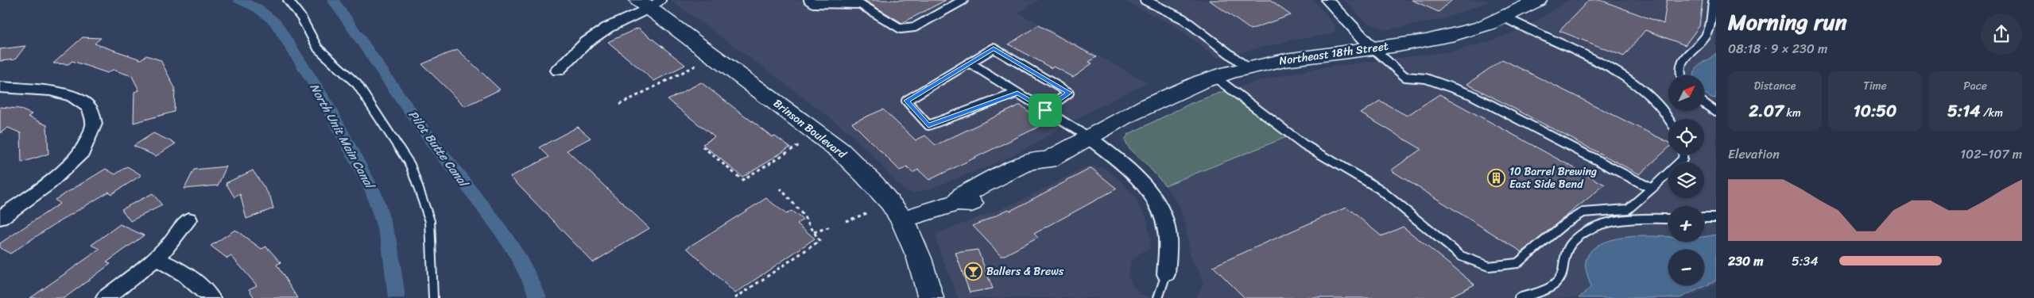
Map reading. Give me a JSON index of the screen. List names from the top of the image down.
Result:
{
  "streets": {
    "street": ["Northeast 18th Street", "Brinson Boulevard"]
  },
  "crossings": [
    ["Northeast 18th Street", "Brinson Boulevard"]
  ],
  "water": ["North Unit Main Canal", "Pilot Butte Canal"],
  "places": {
    "building": ["10 Barrel Brewing East Side Bend"],
    "bar": ["Ballers & Brews"]
  },
  "north": "top right",
  "page": {
    "heading": ["Morning run", "08:18 · 9 × 230 m"],
    "stats": [
      ["Distance", "2.07 km"],
      ["Time", "10:50"],
      ["Pace", "5:14 /km"]
    ],
    "map_buttons": ["+", "−"],
    "chart": ["Elevation", "102–107 m"],
    "list": [
      {
        "name": "230 m",
        "note": "5:34"
      }
    ]
  }
}
